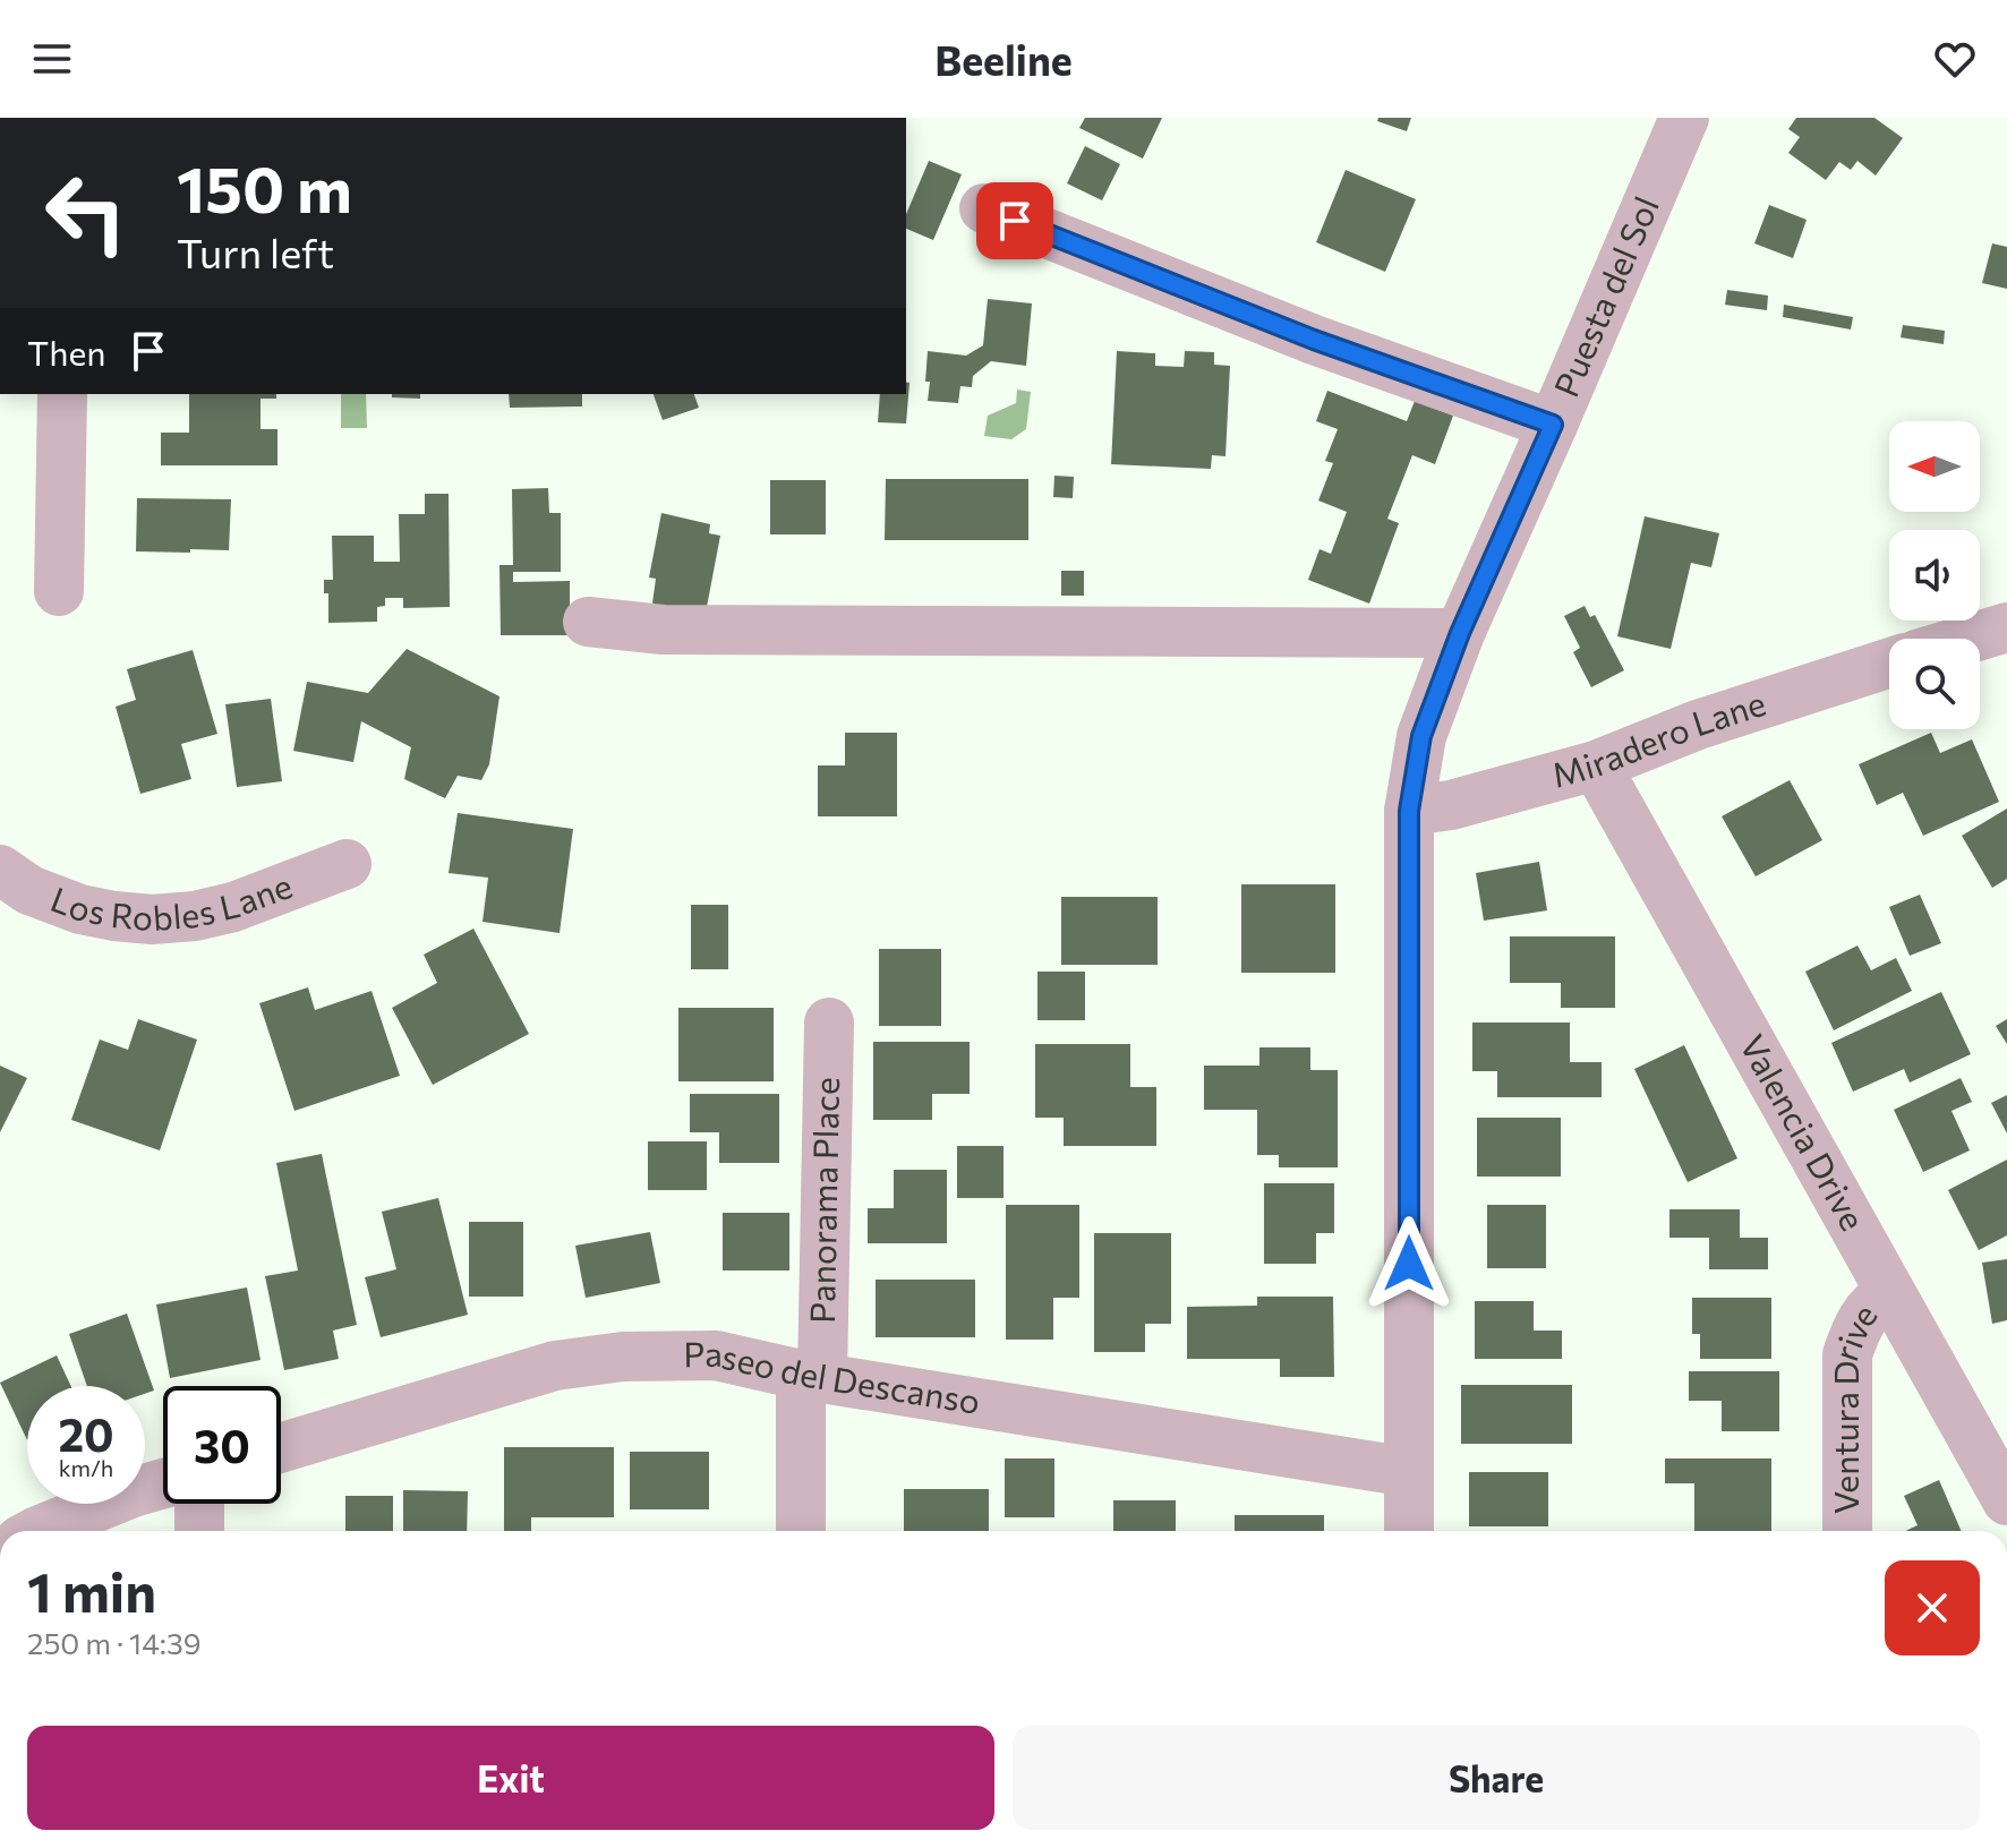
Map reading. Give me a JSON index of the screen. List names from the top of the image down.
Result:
{
  "streets": {
    "street": [
      "Puesta del Sol",
      "Miradero Lane",
      "Los Robles Lane",
      "Valencia Drive",
      "Panorama Place",
      "Paseo del Descanso",
      "Ventura Drive"
    ]
  },
  "crossings": [
    ["Puesta del Sol", "Miradero Lane"],
    ["Puesta del Sol", "Paseo del Descanso"],
    ["Miradero Lane", "Valencia Drive"],
    ["Valencia Drive", "Ventura Drive"],
    ["Panorama Place", "Paseo del Descanso"]
  ],
  "north": "left",
  "page": {
    "header": "Beeline",
    "turn": ["150 m", "Turn left"],
    "then": "Then",
    "speed": "20 km/h",
    "limit": "30",
    "heading": ["1 min", "250 m · 14:39"],
    "buttons": ["Exit", "Share"]
  }
}
